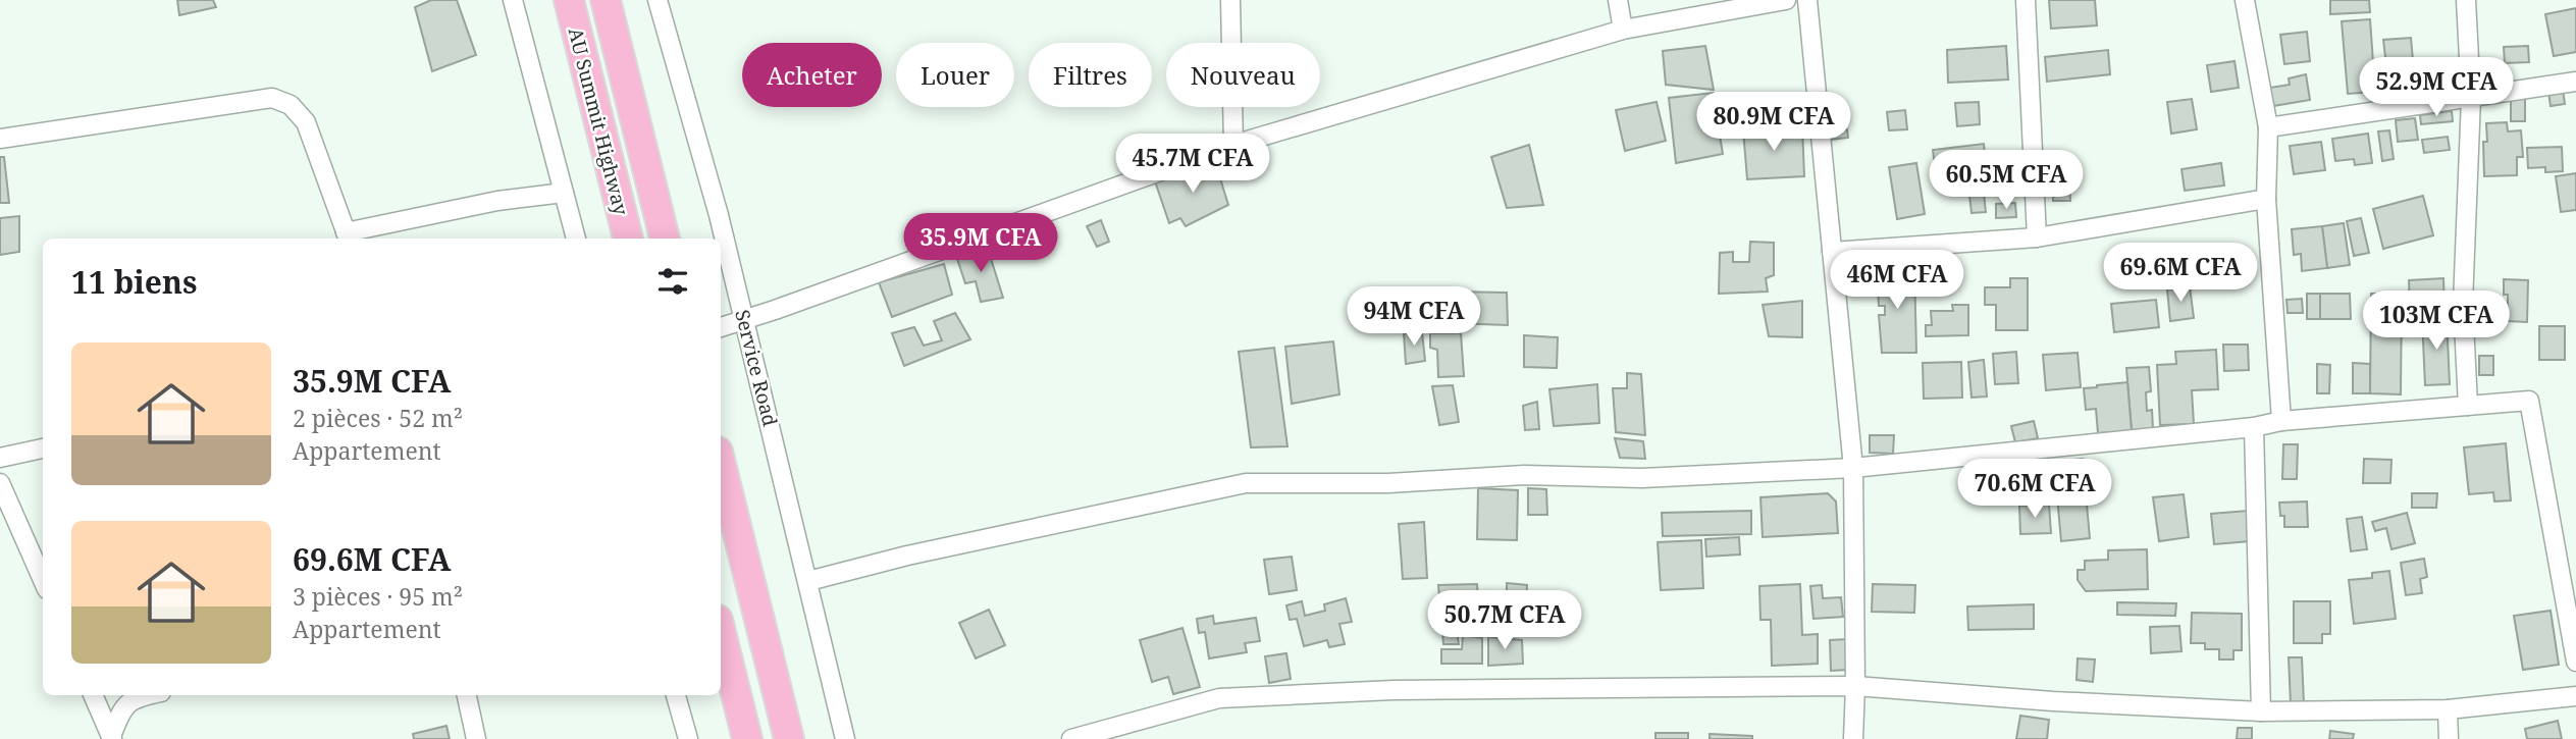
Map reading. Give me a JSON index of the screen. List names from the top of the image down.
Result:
{
  "streets": {
    "main road": ["AU Summit Highway"],
    "street": ["Service Road"]
  },
  "page": {
    "chip": [
      "Acheter",
      "Louer",
      "Filtres",
      "Nouveau"
    ],
    "price": [
      "52.9M CFA",
      "80.9M CFA",
      "45.7M CFA",
      "60.5M CFA",
      "35.9M CFA",
      "69.6M CFA",
      "46M CFA",
      "94M CFA",
      "103M CFA",
      "70.6M CFA",
      "50.7M CFA"
    ],
    "heading": "11 biens",
    "list": [
      {
        "name": "35.9M CFA",
        "note": "2 pièces · 52 m² · Appartement"
      },
      {
        "name": "69.6M CFA",
        "note": "3 pièces · 95 m² · Appartement"
      }
    ]
  }
}
